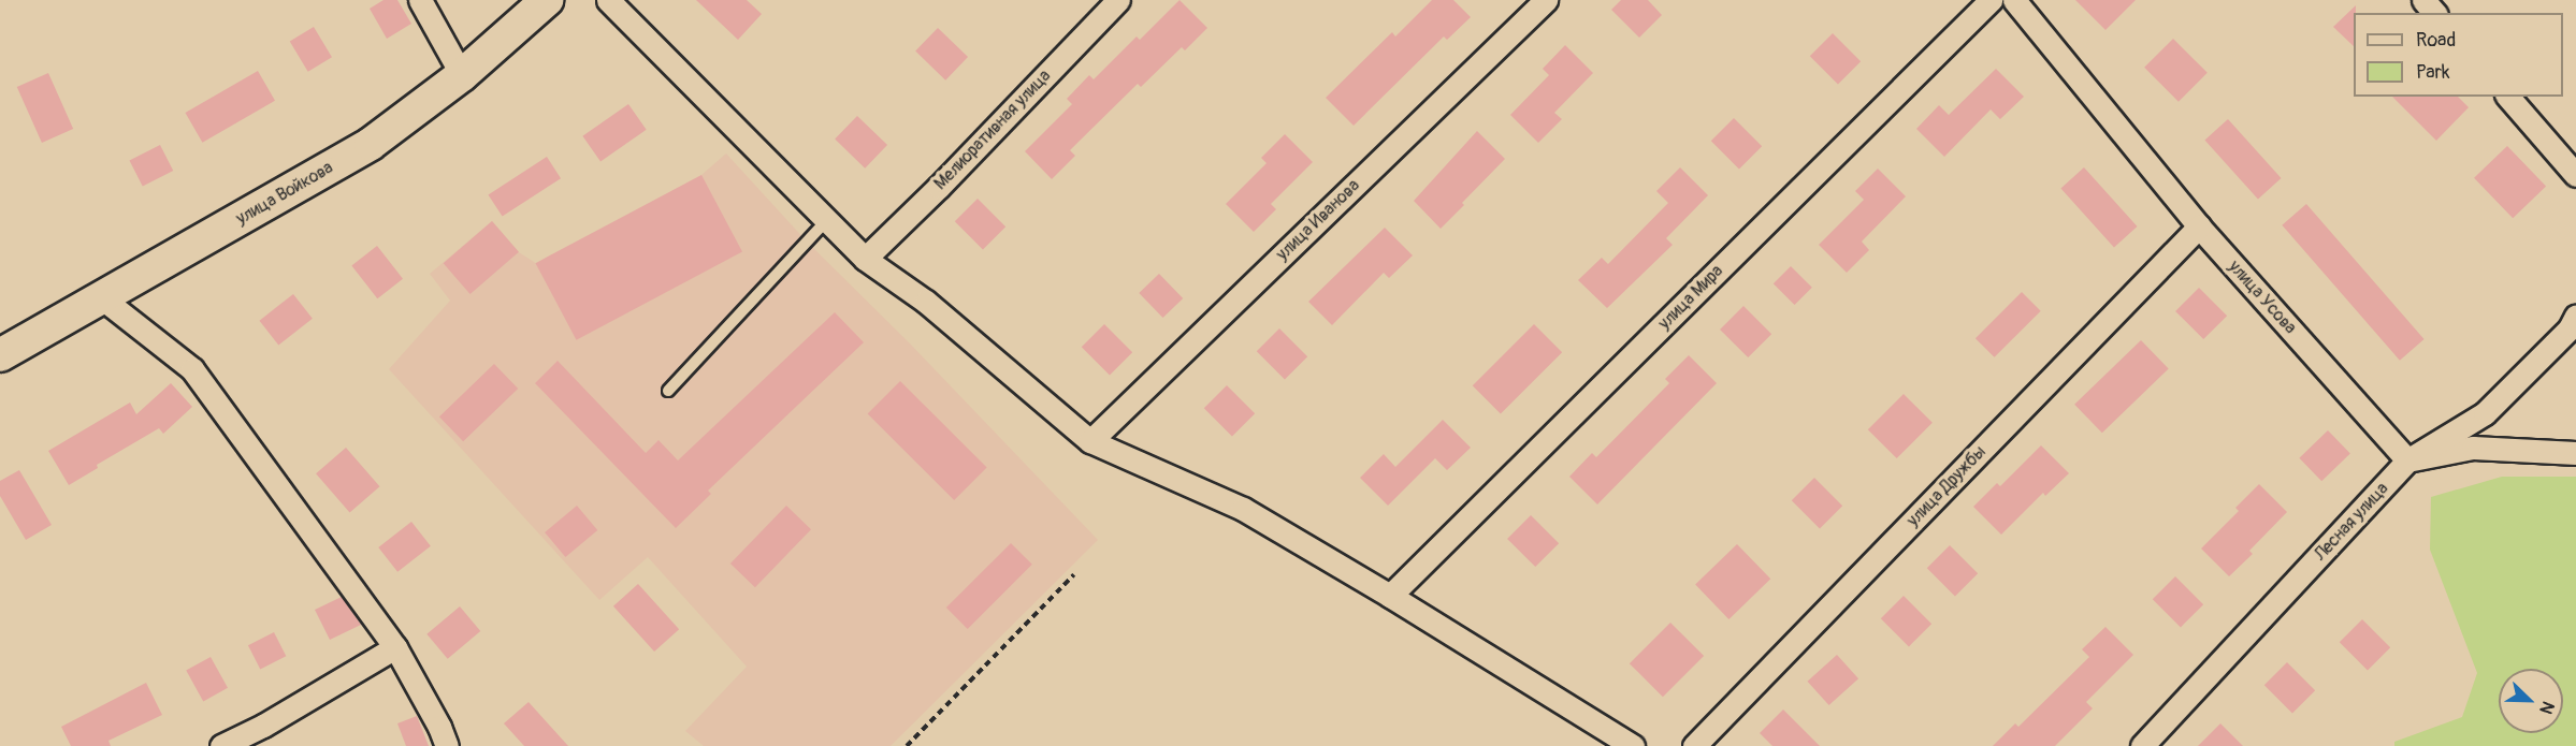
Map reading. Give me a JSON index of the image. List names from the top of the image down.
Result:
{
  "streets": {
    "main road": ["улица Войкова"],
    "street": [
      "Мелиоративная улица",
      "улица Иванова",
      "улица Мира",
      "улица Усова",
      "улица Дружбы",
      "Лесная улица"
    ]
  },
  "crossings": [
    ["улица Усова", "улица Дружбы"],
    ["улица Усова", "Лесная улица"]
  ],
  "legend": ["Road", "Park"],
  "north": "bottom right"
}
